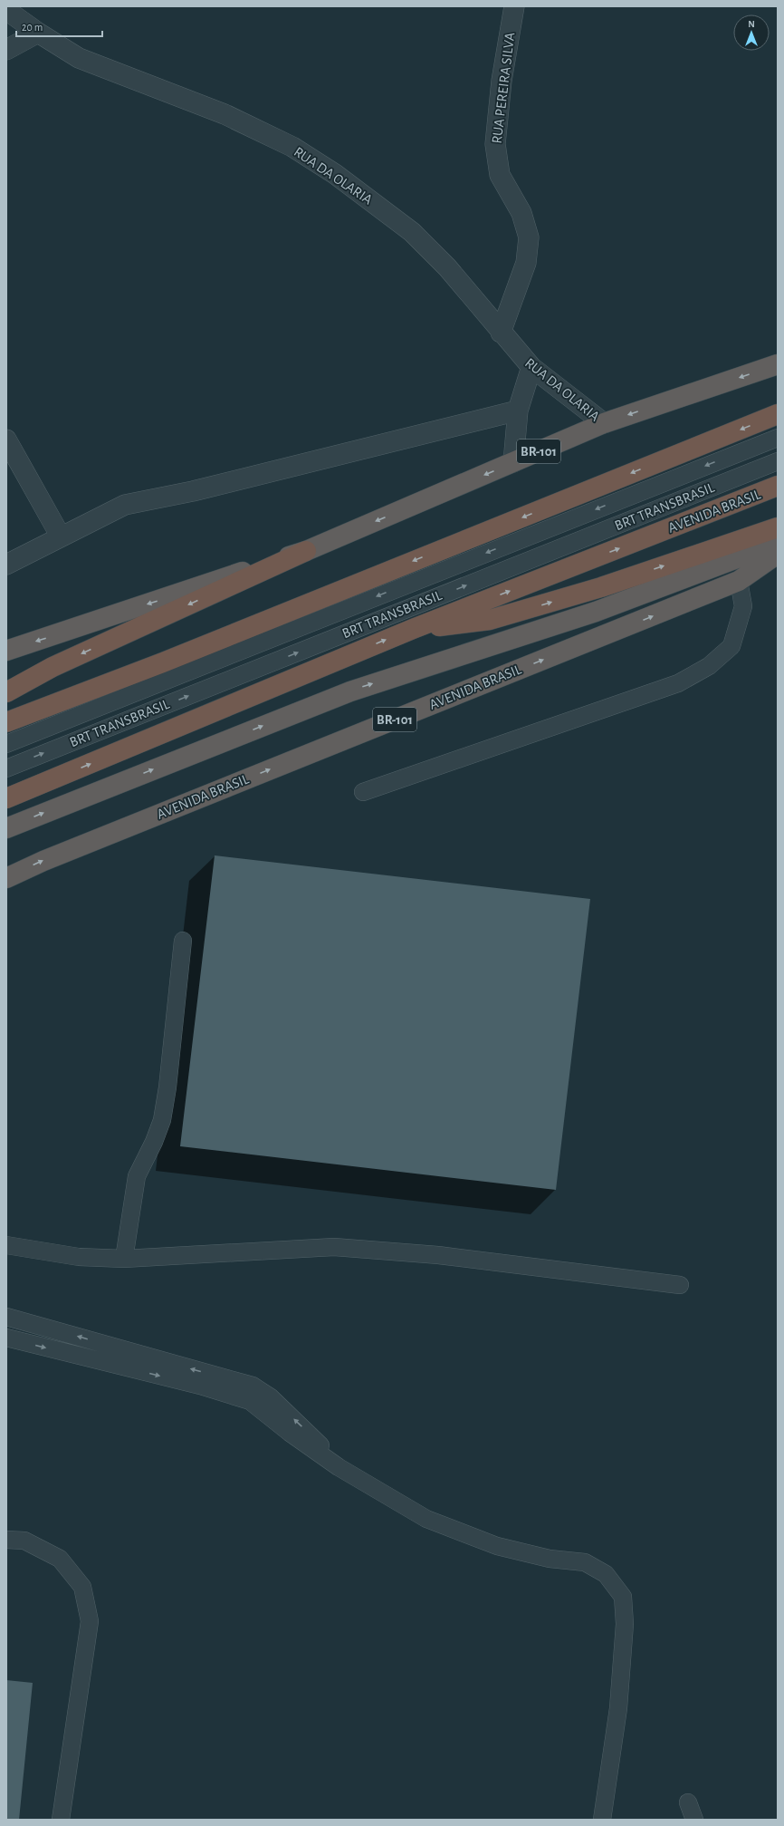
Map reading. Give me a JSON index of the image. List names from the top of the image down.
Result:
{
  "streets": {
    "highway": ["BR-101", "AVENIDA BRASIL"],
    "street": ["RUA PEREIRA SILVA", "RUA DA OLARIA"],
    "lane": ["BRT TRANSBRASIL"]
  },
  "crossings": [
    ["RUA PEREIRA SILVA", "RUA DA OLARIA"],
    ["RUA DA OLARIA", "BR-101"]
  ],
  "scale_bar": "20 m",
  "north": "top"
}
